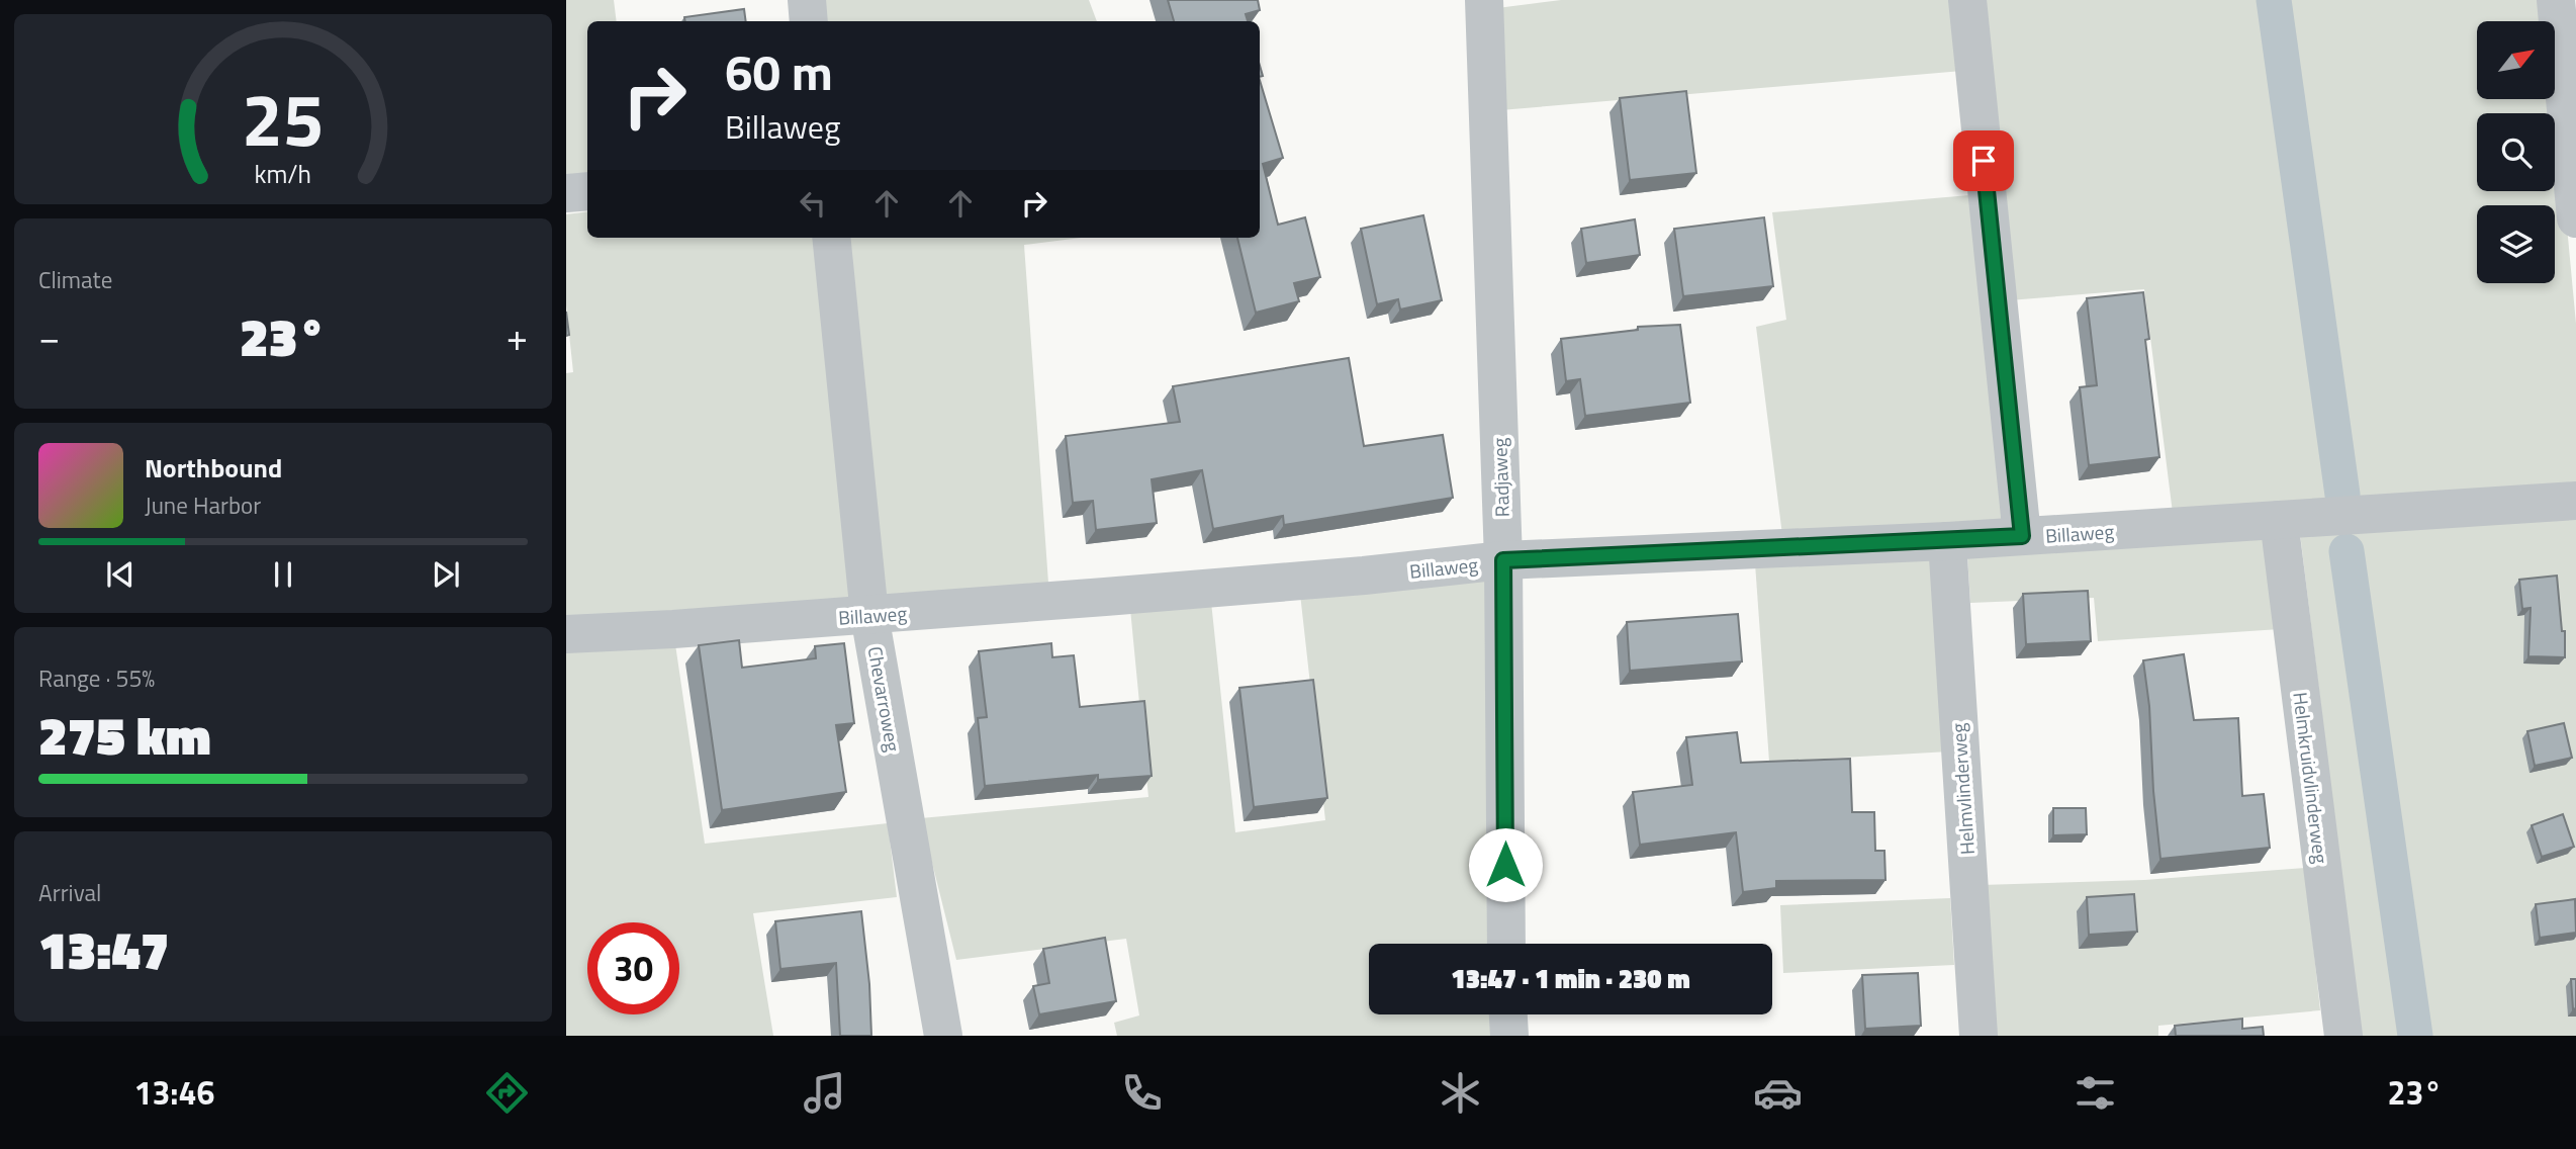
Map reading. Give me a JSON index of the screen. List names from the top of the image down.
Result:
{
  "streets": {
    "street": [
      "Radjaweg",
      "Billaweg",
      "Chevarroweg",
      "Helmkruidvlinderweg",
      "Helmvlinderweg"
    ]
  },
  "crossings": [
    ["Radjaweg", "Billaweg"],
    ["Billaweg", "Chevarroweg"],
    ["Billaweg", "Helmkruidvlinderweg"],
    ["Billaweg", "Helmvlinderweg"]
  ],
  "north": "top right",
  "page": {
    "turn": ["60 m", "Billaweg"],
    "tile": [
      "Climate",
      ["Range · 55%", "275 km"],
      ["Arrival", "13:47"]
    ],
    "heat": ["−", "23°", "+"],
    "song": ["Northbound", "June Harbor"],
    "limit": "30",
    "trip": "13:47 · 1 min · 230 m",
    "tabs": ["13:46", "23°"],
    "gauge": ["25", "km/h"]
  }
}
